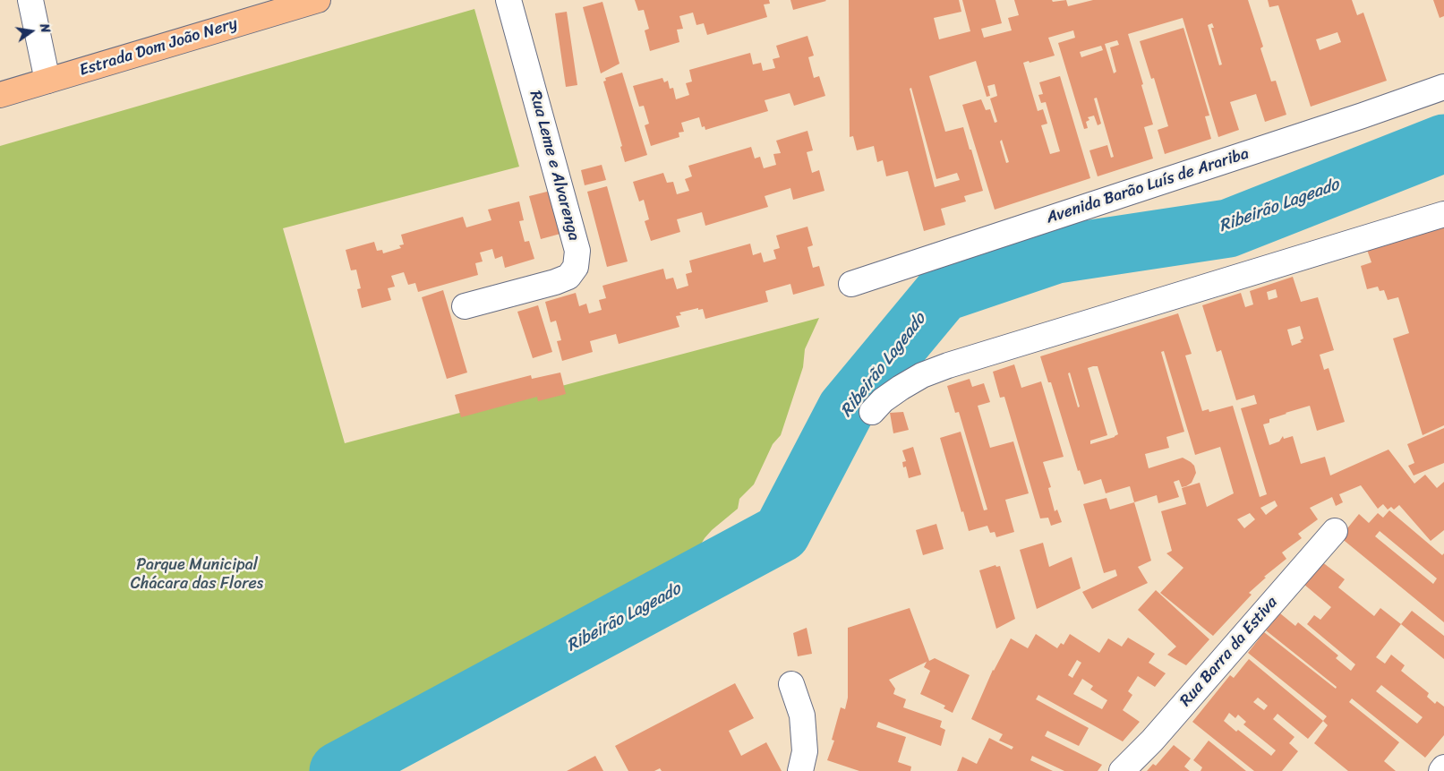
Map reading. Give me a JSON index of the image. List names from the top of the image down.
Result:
{
  "streets": {
    "main road": ["Estrada Dom João Nery"],
    "street": ["Rua Leme e Alvarenga", "Avenida Barão Luís de Arariba", "Rua Barra da Estiva"]
  },
  "water": ["Ribeirão Lageado"],
  "parks": ["Parque Municipal Chácara das Flores"],
  "north": "right"
}
